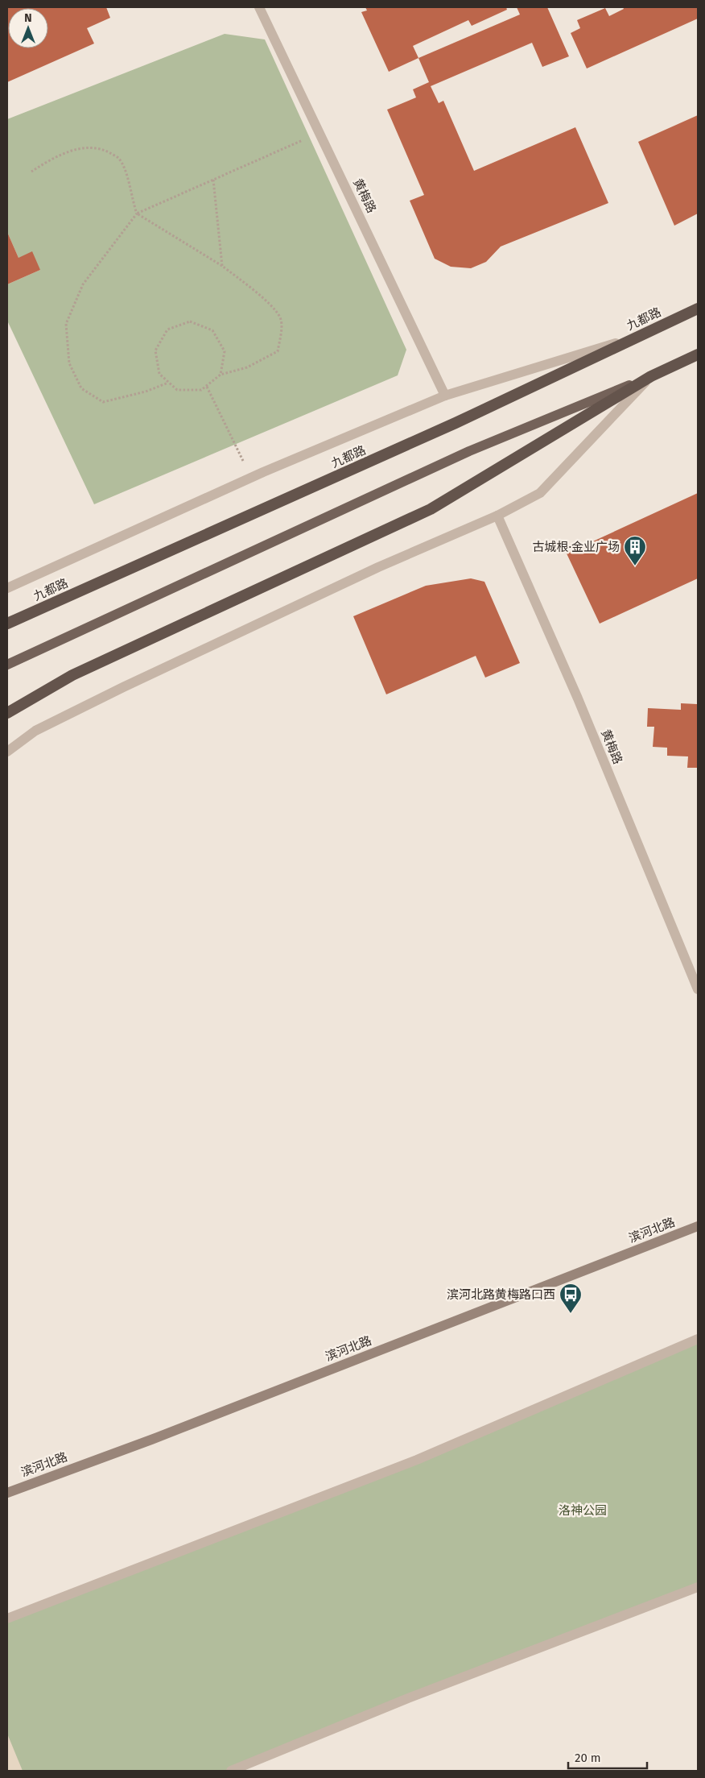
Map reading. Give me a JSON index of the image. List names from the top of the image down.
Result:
{
  "streets": {
    "highway": ["九都路"],
    "main road": ["滨河北路"],
    "street": ["黄梅路"]
  },
  "parks": ["洛神公园"],
  "places": {
    "building": ["古城根·金业广场"],
    "bus stop": ["滨河北路黄梅路口西"]
  },
  "scale_bar": "20 m",
  "north": "top"
}
